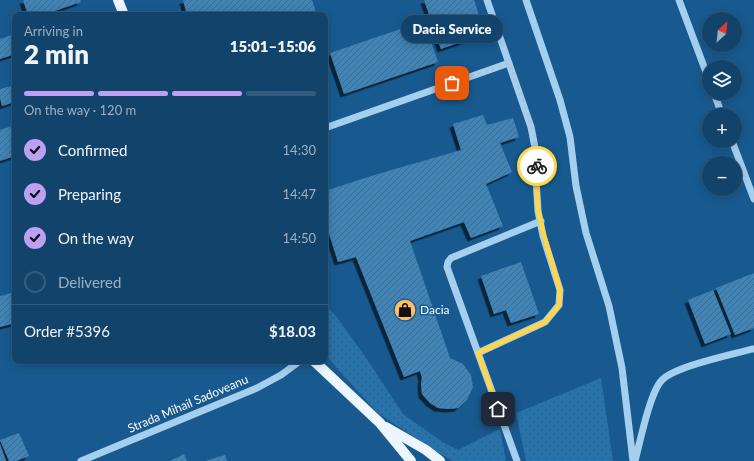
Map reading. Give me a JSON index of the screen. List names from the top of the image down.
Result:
{
  "streets": {
    "street": ["Strada Mihail Sadoveanu"]
  },
  "places": {
    "other": ["Dacia Service"],
    "shop": ["Dacia"]
  },
  "north": "top right",
  "page": {
    "map_buttons": ["+", "−"],
    "heading": ["2 min", "Arriving in", "15:01–15:06"],
    "panel": ["Order #5396", "$18.03"],
    "bubble": "Dacia Service",
    "bar": "On the way · 120 m",
    "list": [
      ["Confirmed", "14:30"],
      ["Preparing", "14:47"],
      ["On the way", "14:50"],
      "Delivered"
    ]
  }
}
